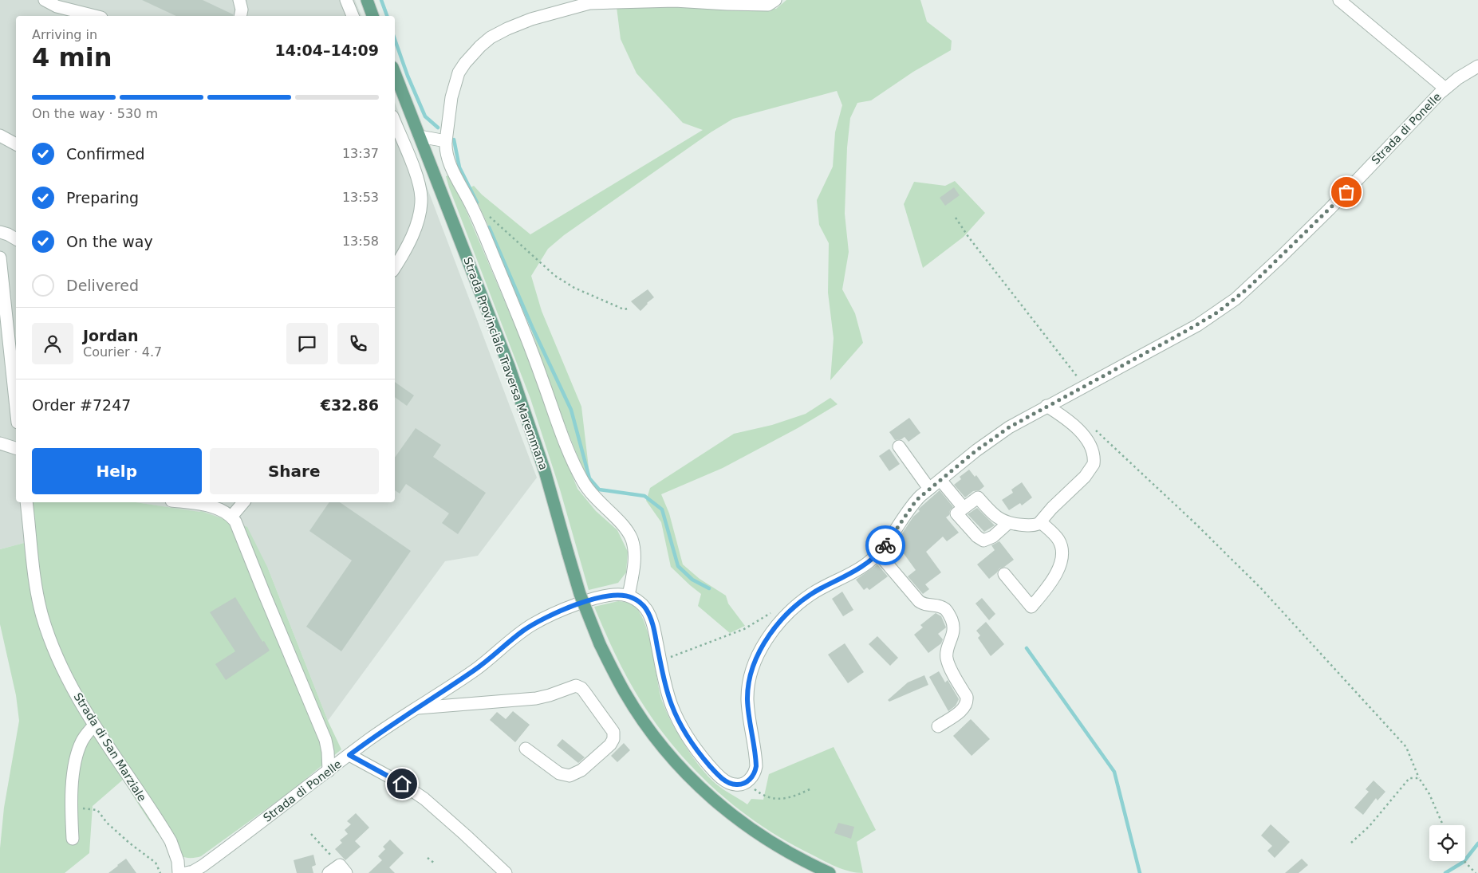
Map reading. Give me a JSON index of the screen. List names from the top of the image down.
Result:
{
  "streets": {
    "main road": ["Strada Provinciale Traversa Maremmana"],
    "street": ["Strada di Ponelle", "Strada di San Marziale"]
  },
  "crossings": [
    ["Strada di Ponelle", "Strada di San Marziale"]
  ],
  "page": {
    "heading": ["4 min", "Arriving in", "14:04–14:09"],
    "panel": [
      "Jordan",
      "Courier · 4.7",
      "Order #7247",
      "€32.86"
    ],
    "bar": "On the way · 530 m",
    "list": [
      ["Confirmed", "13:37"],
      ["Preparing", "13:53"],
      ["On the way", "13:58"],
      "Delivered"
    ],
    "buttons": ["Help", "Share"]
  }
}
